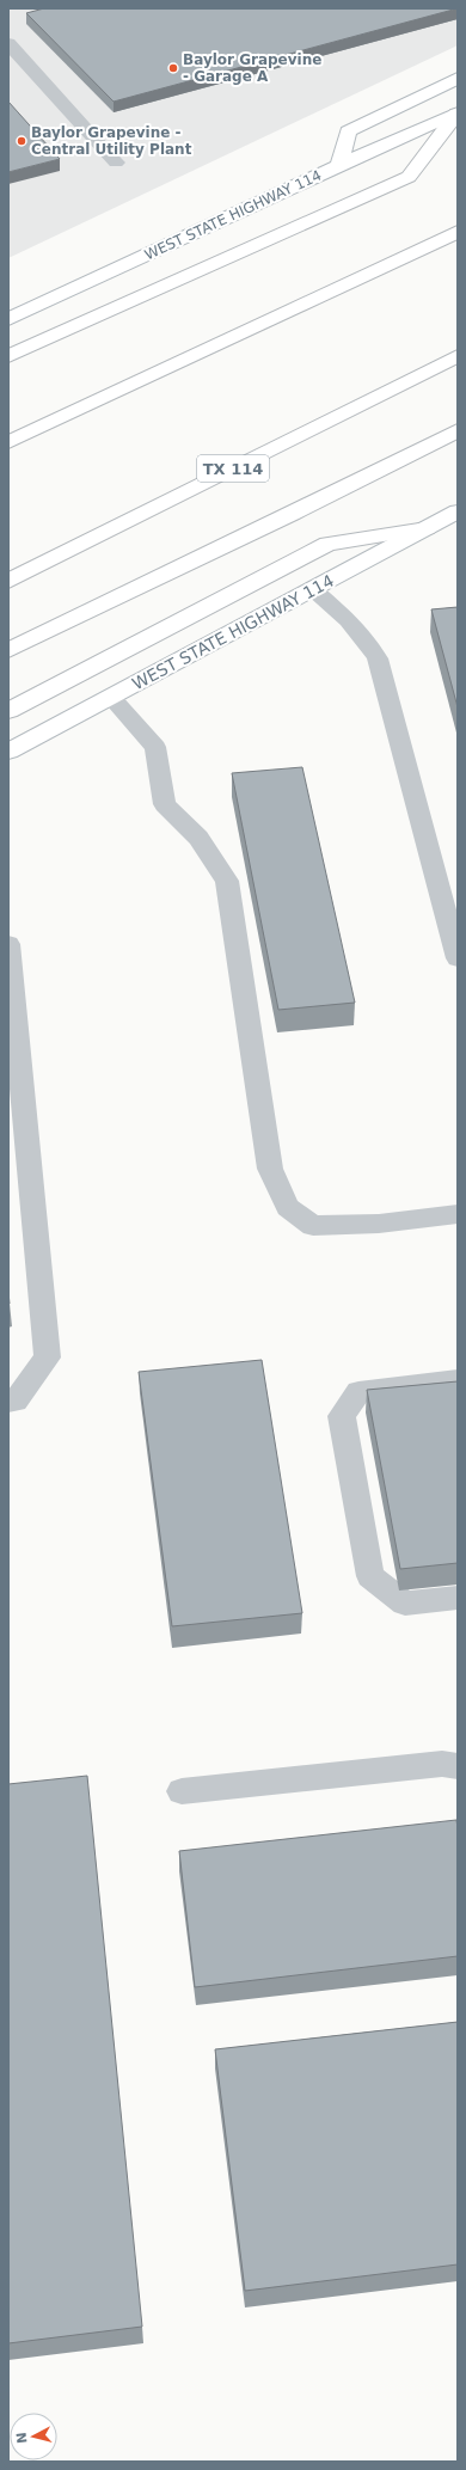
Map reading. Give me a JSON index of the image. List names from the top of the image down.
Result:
{
  "streets": {
    "main road": ["WEST STATE HIGHWAY 114", "TX 114"]
  },
  "places": ["Baylor Grapevine - Garage A", "Baylor Grapevine - Central Utility Plant"],
  "north": "left"
}
